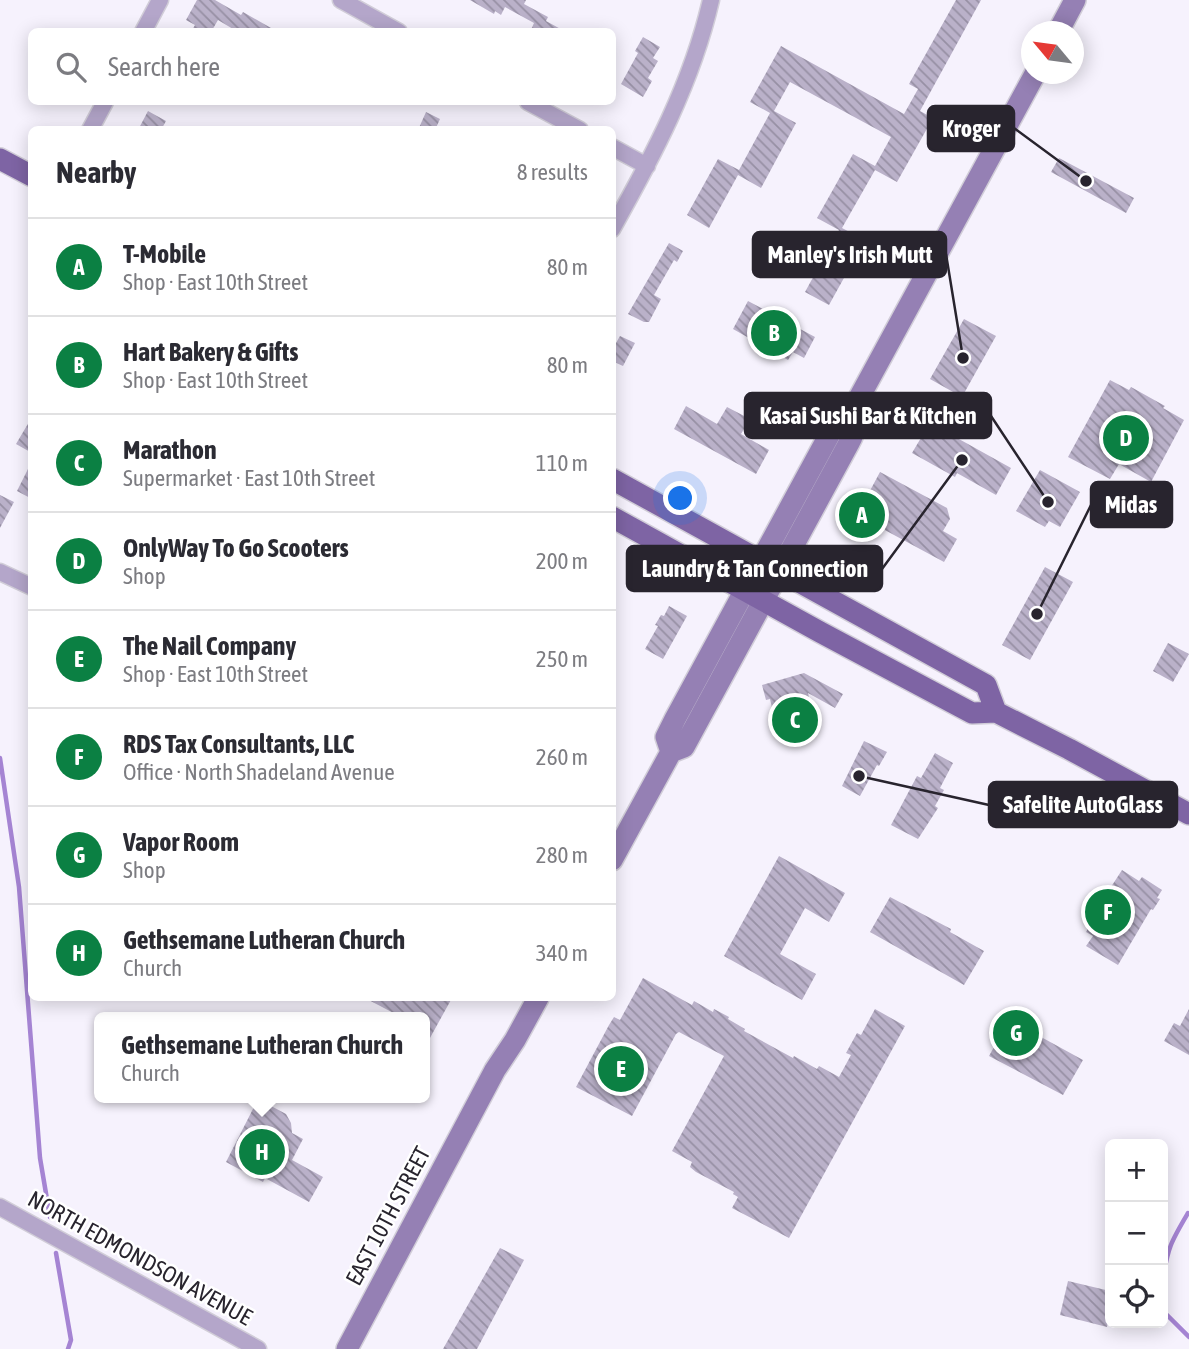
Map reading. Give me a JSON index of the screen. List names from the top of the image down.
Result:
{
  "streets": {
    "main road": ["EAST 10TH STREET"],
    "street": ["NORTH EDMONDSON AVENUE"]
  },
  "places": [
    "Kroger",
    "Manley's Irish Mutt",
    "Laundry & Tan Connection",
    "Kasai Sushi Bar & Kitchen",
    "Midas",
    "Safelite AutoGlass"
  ],
  "north": "top left",
  "page": {
    "search": "Search here",
    "heading": ["Nearby", "8 results"],
    "list": [
      {
        "mark": "A",
        "name": "T-Mobile",
        "note": "Shop · East 10th Street",
        "value": "80 m"
      },
      {
        "mark": "B",
        "name": "Hart Bakery & Gifts",
        "note": "Shop · East 10th Street",
        "value": "80 m"
      },
      {
        "mark": "C",
        "name": "Marathon",
        "note": "Supermarket · East 10th Street",
        "value": "110 m"
      },
      {
        "mark": "D",
        "name": "OnlyWay To Go Scooters",
        "note": "Shop",
        "value": "200 m"
      },
      {
        "mark": "E",
        "name": "The Nail Company",
        "note": "Shop · East 10th Street",
        "value": "250 m"
      },
      {
        "mark": "F",
        "name": "RDS Tax Consultants, LLC",
        "note": "Office · North Shadeland Avenue",
        "value": "260 m"
      },
      {
        "mark": "G",
        "name": "Vapor Room",
        "note": "Shop",
        "value": "280 m"
      },
      {
        "mark": "H",
        "name": "Gethsemane Lutheran Church",
        "note": "Church",
        "value": "340 m"
      }
    ],
    "pins": [
      "B",
      "D",
      "A",
      "C",
      "F",
      "G",
      "E",
      "H"
    ],
    "popup": ["Gethsemane Lutheran Church", "Church"],
    "map_buttons": ["+", "−"]
  }
}
